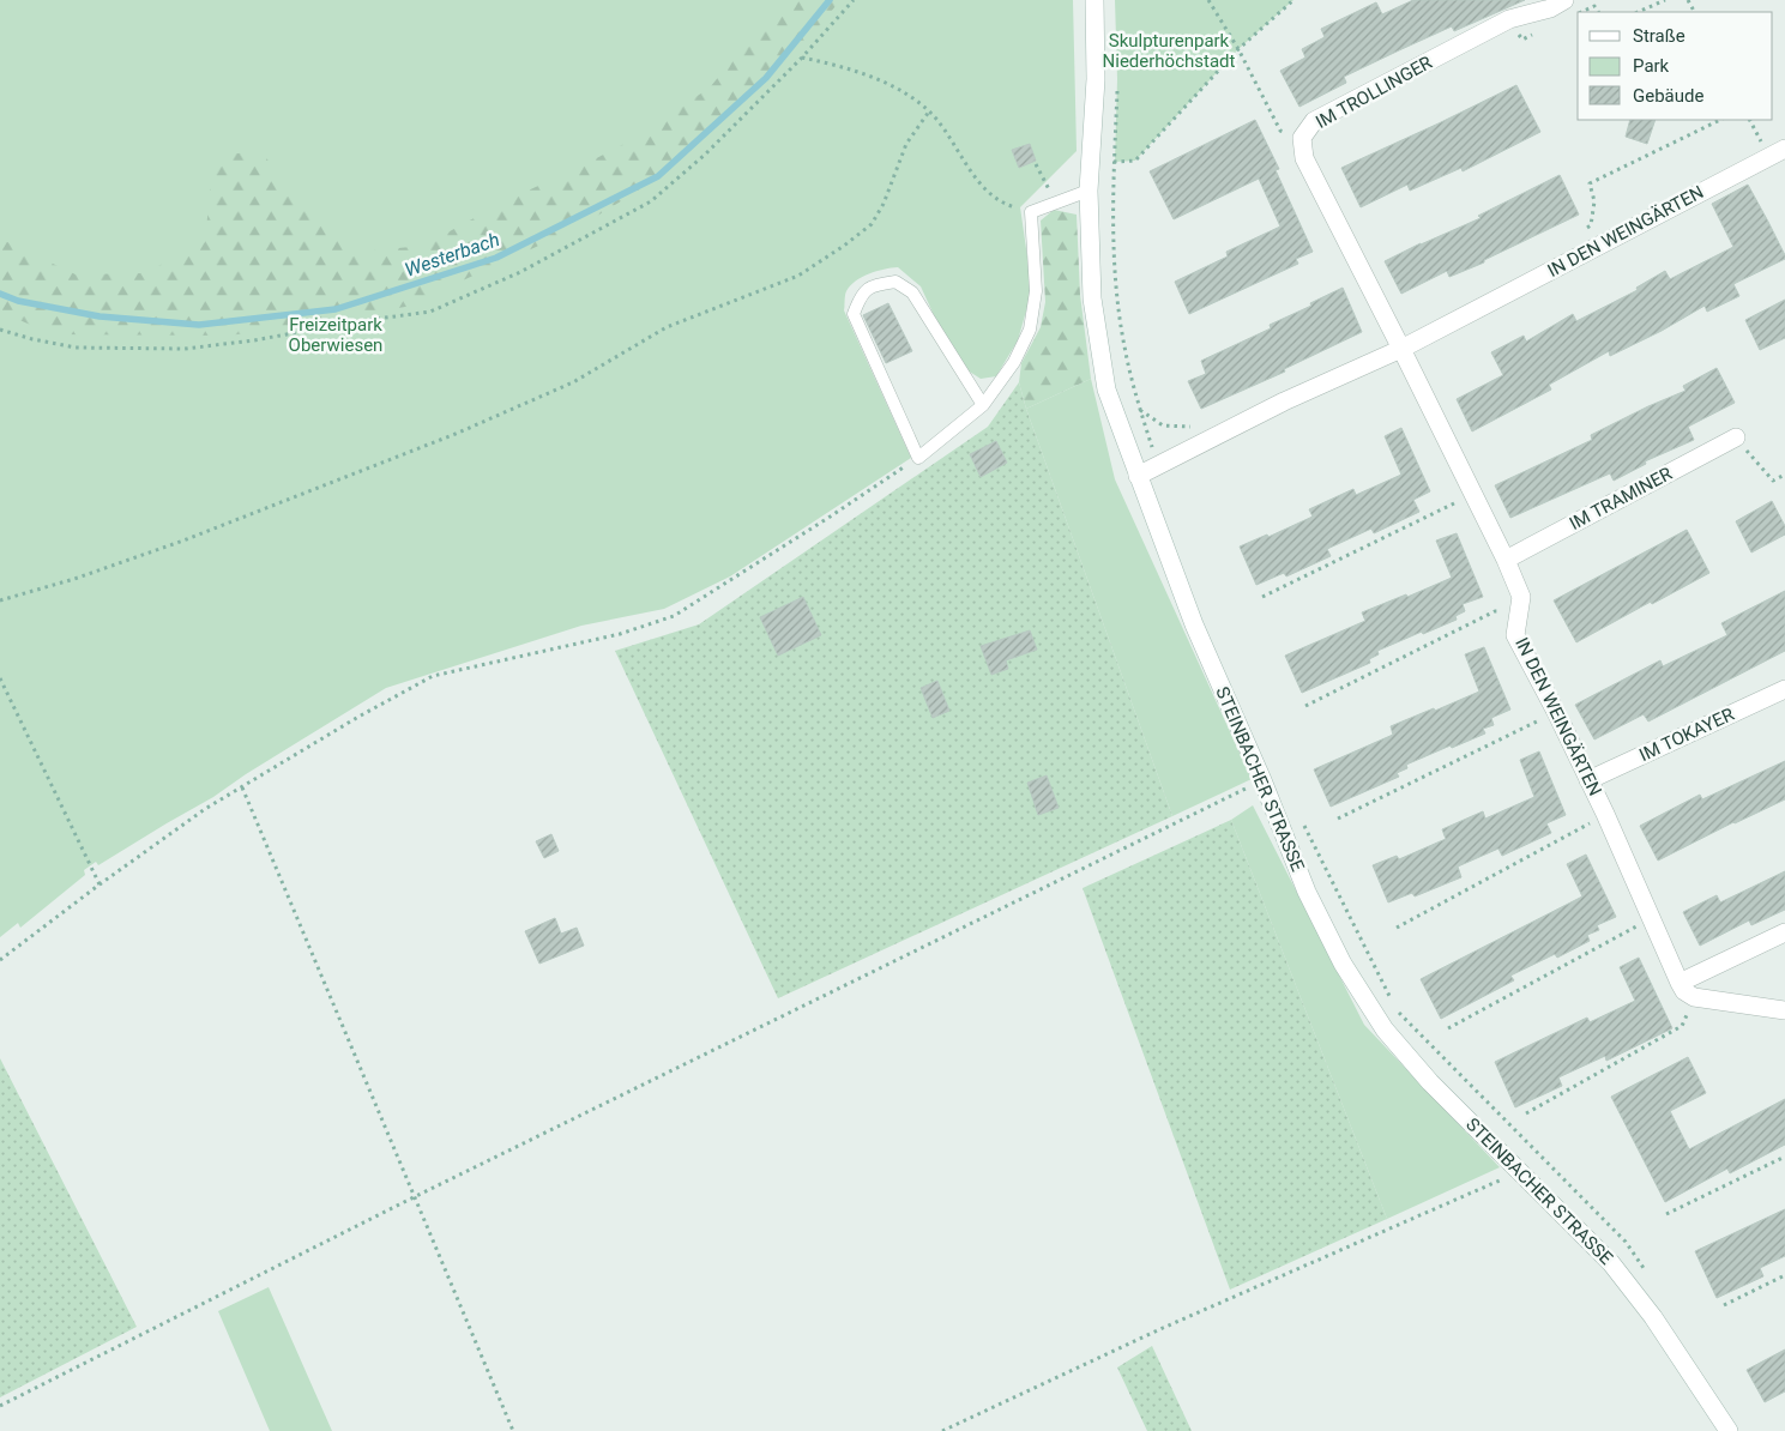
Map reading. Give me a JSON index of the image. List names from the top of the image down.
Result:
{
  "streets": {
    "street": [
      "IM TROLLINGER",
      "IN DEN WEINGÄRTEN",
      "IM TRAMINER",
      "IM TOKAYER",
      "STEINBACHER STRASSE"
    ]
  },
  "crossings": [
    ["IM TROLLINGER", "IN DEN WEINGÄRTEN"],
    ["IN DEN WEINGÄRTEN", "IM TRAMINER"],
    ["IN DEN WEINGÄRTEN", "IM TOKAYER"],
    ["IN DEN WEINGÄRTEN", "STEINBACHER STRASSE"]
  ],
  "water": ["Westerbach"],
  "parks": ["Skulpturenpark Niederhöchstadt", "Freizeitpark Oberwiesen"],
  "legend": ["Straße", "Park", "Gebäude"]
}
